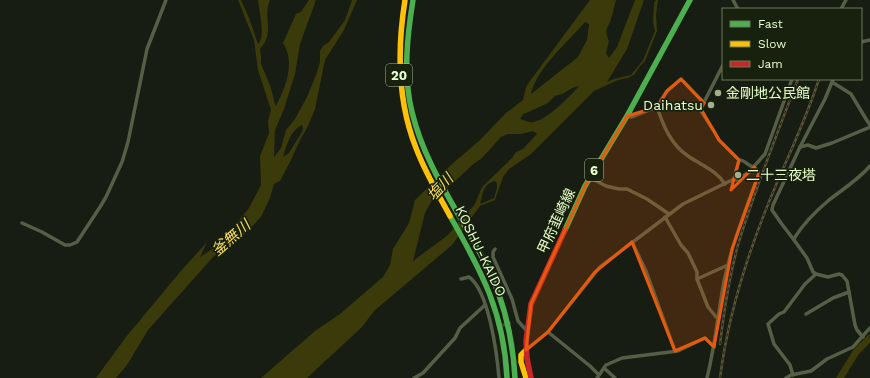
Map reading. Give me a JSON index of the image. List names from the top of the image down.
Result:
{
  "streets": {
    "main road": [
      "20",
      "6",
      "甲府韮崎線",
      "KOSHU-KAIDO"
    ]
  },
  "water": ["塩川", "釜無川"],
  "places": ["金剛地公民館", "Daihatsu", "二十三夜塔"],
  "legend": ["Fast", "Slow", "Jam"]
}
